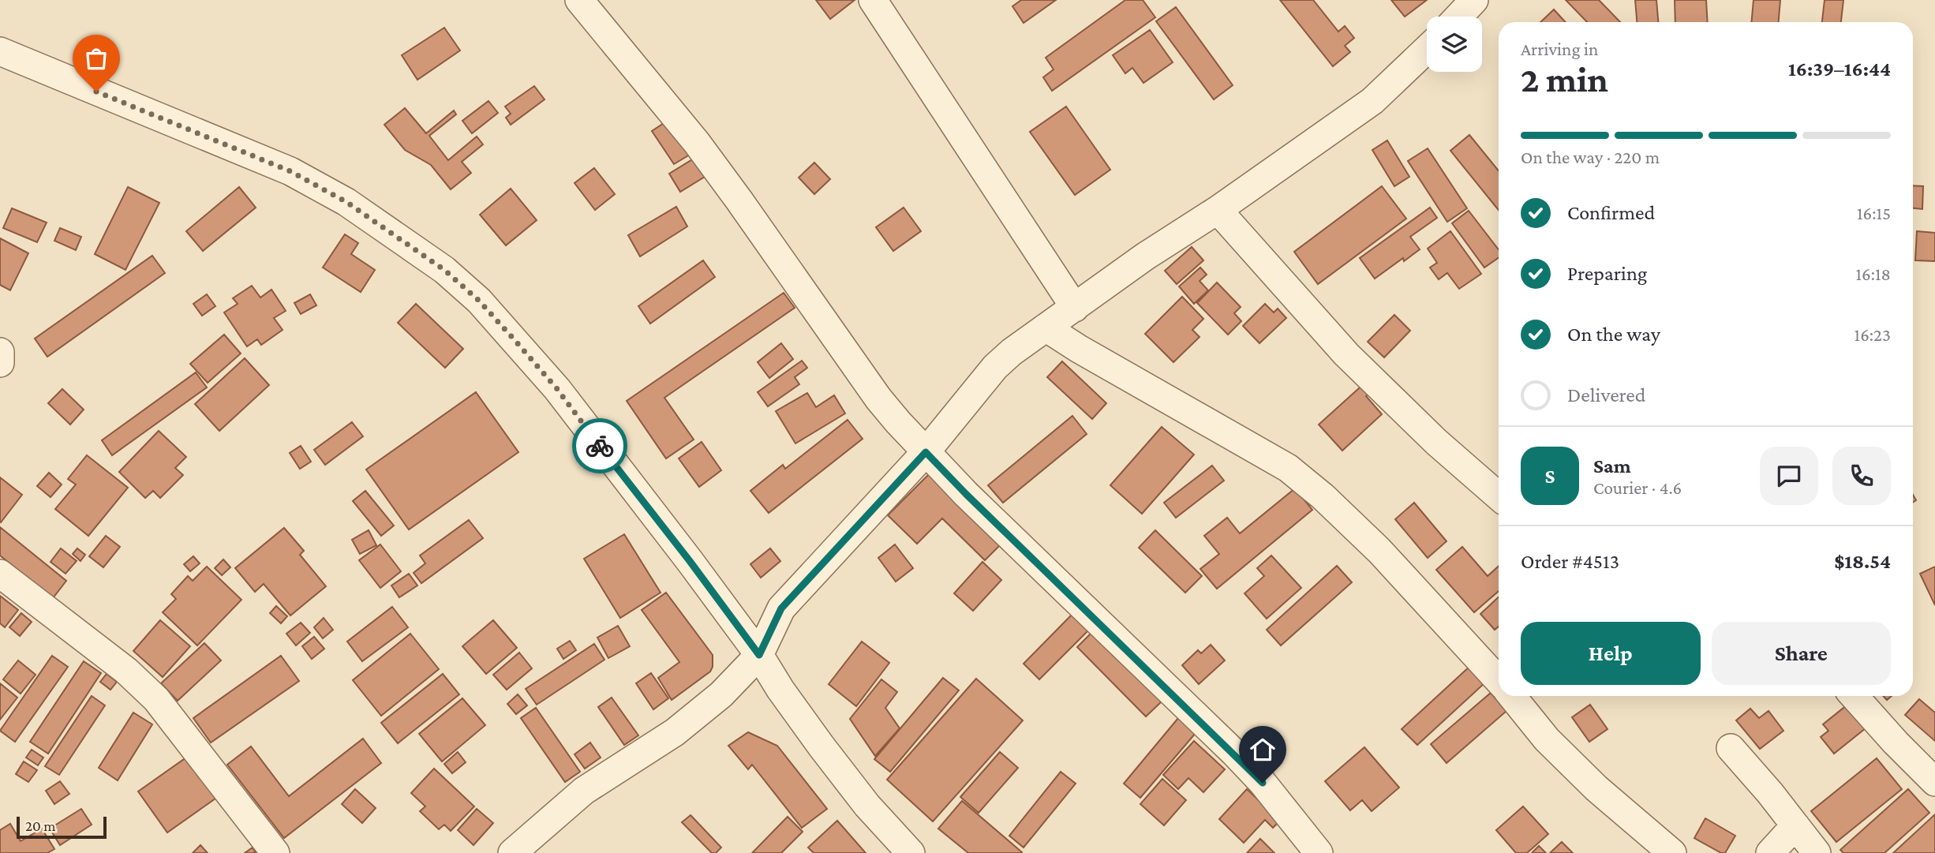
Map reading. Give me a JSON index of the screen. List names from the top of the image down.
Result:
{
  "scale_bar": "20 m",
  "page": {
    "heading": ["2 min", "Arriving in", "16:39–16:44"],
    "panel": [
      "Sam",
      "Courier · 4.6",
      "Order #4513",
      "$18.54"
    ],
    "bar": "On the way · 220 m",
    "list": [
      ["Confirmed", "16:15"],
      ["Preparing", "16:18"],
      ["On the way", "16:23"],
      "Delivered"
    ],
    "round": "S",
    "buttons": ["Help", "Share"],
    "scale": "20 m"
  }
}
